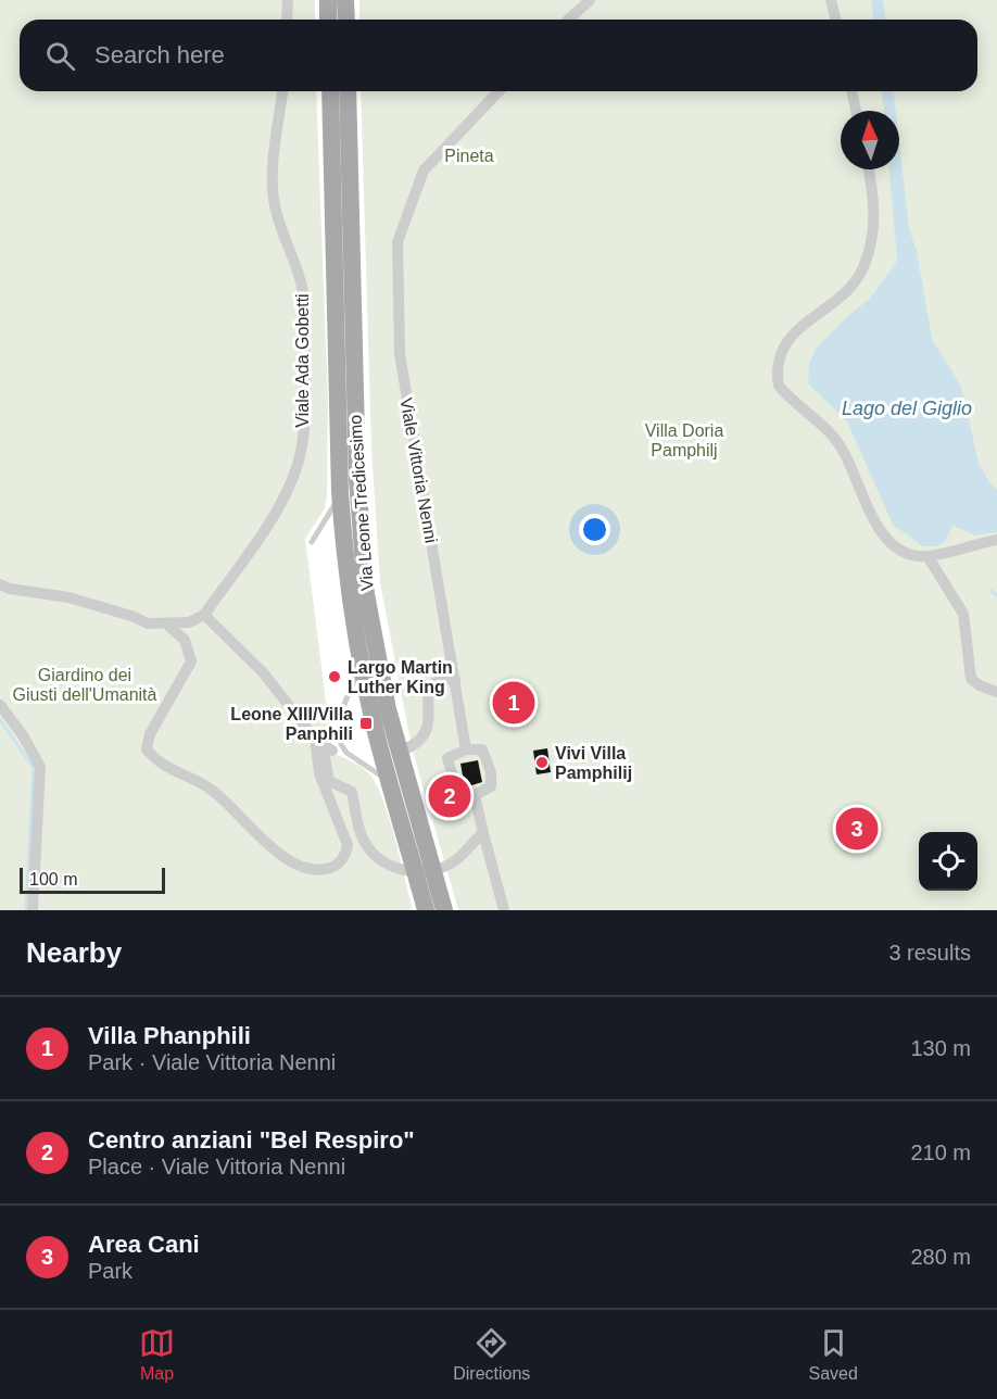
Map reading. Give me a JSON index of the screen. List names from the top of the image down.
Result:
{
  "streets": {
    "main road": ["Via Leone Tredicesimo"],
    "street": ["Viale Ada Gobetti", "Viale Vittoria Nenni"]
  },
  "water": ["Lago del Giglio"],
  "parks": ["Pineta", "Villa Doria Pamphilj", "Giardino dei Giusti dell'Umanità"],
  "places": {
    "other": ["Largo Martin Luther King", "Vivi Villa Pamphilij"],
    "transit": ["Leone XIII/Villa Panphili"]
  },
  "scale_bar": "100 m",
  "north": "top",
  "page": {
    "search": "Search here",
    "pins": ["1", "2", "3"],
    "scale": "100 m",
    "heading": ["Nearby", "3 results"],
    "list": [
      {
        "mark": "1",
        "name": "Villa Phanphili",
        "note": "Park · Viale Vittoria Nenni",
        "value": "130 m"
      },
      {
        "mark": "2",
        "name": "Centro anziani \"Bel Respiro\"",
        "note": "Place · Viale Vittoria Nenni",
        "value": "210 m"
      },
      {
        "mark": "3",
        "name": "Area Cani",
        "note": "Park",
        "value": "280 m"
      }
    ],
    "nav": ["Map", "Directions", "Saved"]
  }
}
